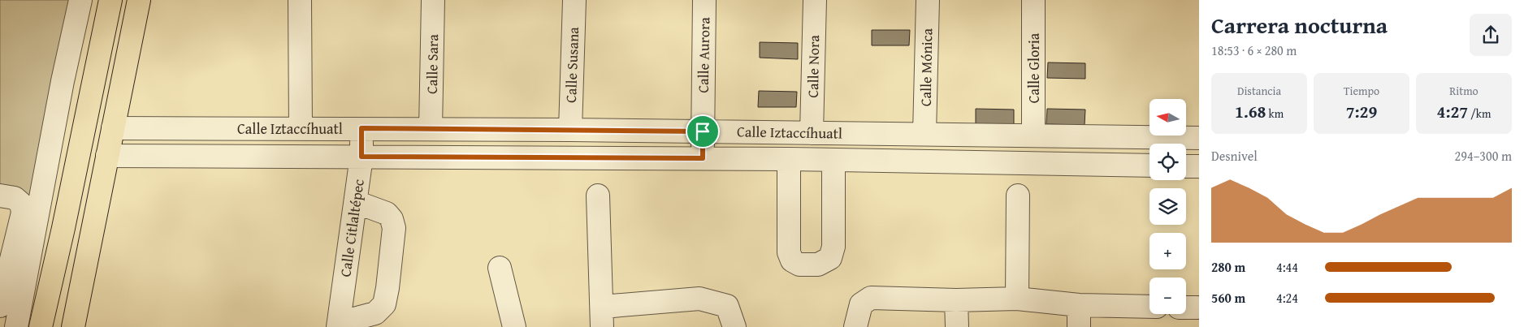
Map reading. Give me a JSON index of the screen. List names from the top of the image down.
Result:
{
  "streets": {
    "street": [
      "Calle Aurora",
      "Calle Sara",
      "Calle Susana",
      "Calle Nora",
      "Calle Mónica",
      "Calle Gloria",
      "Calle Iztaccíhuatl",
      "Calle Citlaltépec"
    ]
  },
  "crossings": [
    ["Calle Aurora", "Calle Iztaccíhuatl"],
    ["Calle Sara", "Calle Iztaccíhuatl"],
    ["Calle Susana", "Calle Iztaccíhuatl"],
    ["Calle Nora", "Calle Iztaccíhuatl"],
    ["Calle Mónica", "Calle Iztaccíhuatl"],
    ["Calle Gloria", "Calle Iztaccíhuatl"],
    ["Calle Iztaccíhuatl", "Calle Citlaltépec"]
  ],
  "north": "left",
  "page": {
    "heading": ["Carrera nocturna", "18:53 · 6 × 280 m"],
    "stats": [
      ["Distancia", "1.68 km"],
      ["Tiempo", "7:29"],
      ["Ritmo", "4:27 /km"]
    ],
    "map_buttons": ["+", "−"],
    "chart": ["Desnivel", "294–300 m"],
    "list": [
      {
        "name": "280 m",
        "note": "4:44"
      },
      {
        "name": "560 m",
        "note": "4:24"
      }
    ]
  }
}
